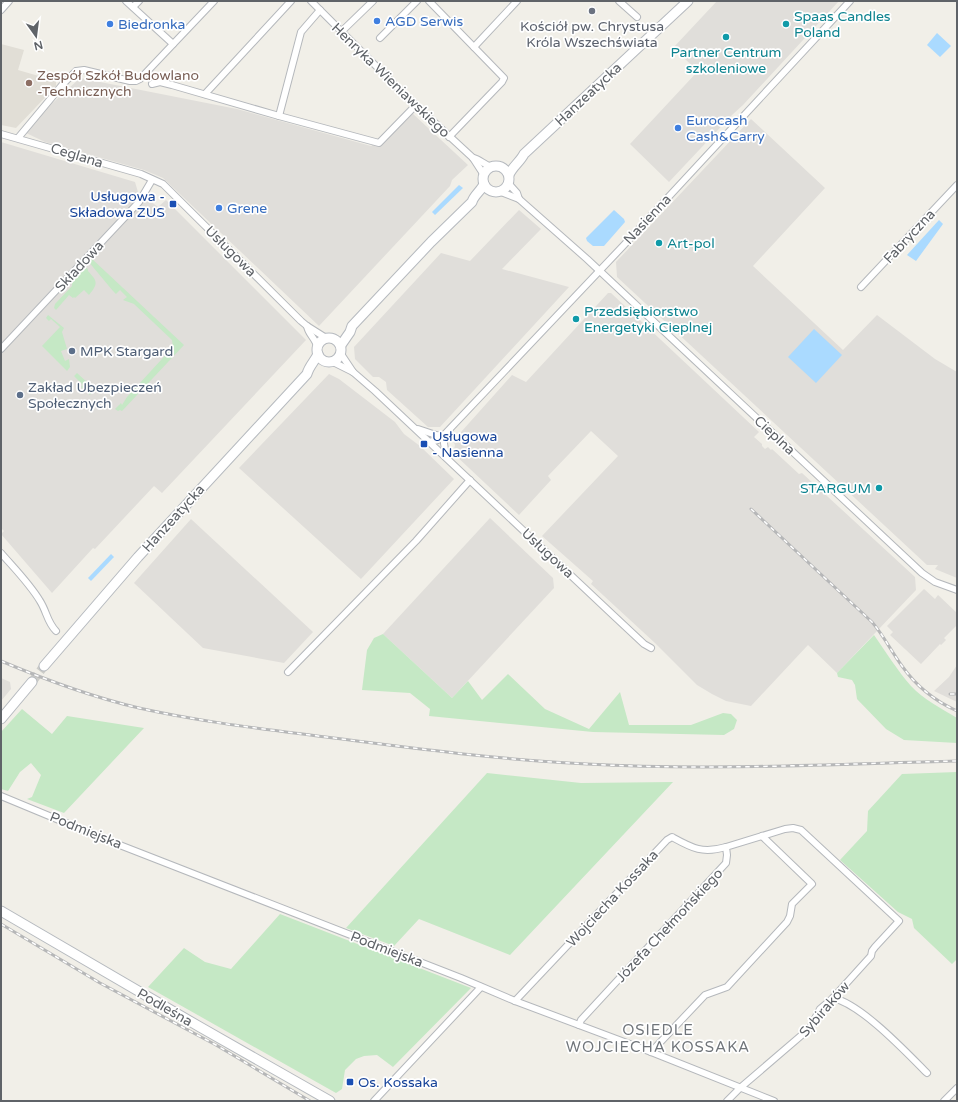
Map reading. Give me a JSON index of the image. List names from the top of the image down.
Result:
{
  "streets": {
    "street": [
      "Henryka Wieniawskiego",
      "Hanzeatycka",
      "Ceglana",
      "Nasienna",
      "Fabryczna",
      "Usługowa",
      "Składowa",
      "Cieplna",
      "Podmiejska",
      "Wojciecha Kossaka",
      "Józefa Chełmońskiego",
      "Podleśna",
      "Sybiraków"
    ]
  },
  "crossings": [
    ["Henryka Wieniawskiego", "Hanzeatycka"],
    ["Hanzeatycka", "Usługowa"],
    ["Ceglana", "Usługowa"],
    ["Ceglana", "Składowa"],
    ["Nasienna", "Usługowa"],
    ["Nasienna", "Cieplna"],
    ["Usługowa", "Składowa"],
    ["Podmiejska", "Wojciecha Kossaka"],
    ["Podmiejska", "Józefa Chełmońskiego"],
    ["Podmiejska", "Sybiraków"],
    ["Wojciecha Kossaka", "Józefa Chełmońskiego"]
  ],
  "districts": ["OSIEDLE WOJCIECHA KOSSAKA"],
  "places": {
    "other": [
      "Kościół pw. Chrystusa Króla Wszechświata",
      "AGD Serwis",
      "Biedronka",
      "Spaas Candles Poland",
      "Partner Centrum szkoleniowe",
      "Zespół Szkół Budowlano -Technicznych",
      "Eurocash Cash&Carry",
      "Grene",
      "Art-pol",
      "Przedsiębiorstwo Energetyki Cieplnej",
      "MPK Stargard",
      "Zakład Ubezpieczeń Społecznych",
      "STARGUM"
    ],
    "transit": ["Usługowa - Składowa ZUS", "Usługowa - Nasienna", "Os. Kossaka"]
  },
  "north": "bottom"
}
